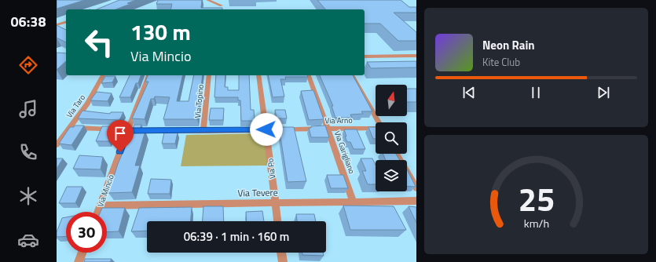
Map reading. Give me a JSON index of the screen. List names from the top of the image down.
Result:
{
  "streets": {
    "street": [
      "Via Topino",
      "Via Taro",
      "Via Arno",
      "Via Garigliano",
      "Via Po",
      "Via Mincio",
      "Via Tevere"
    ]
  },
  "crossings": [
    ["Via Topino", "Via Arno"],
    ["Via Taro", "Via Arno"],
    ["Via Arno", "Via Garigliano"],
    ["Via Arno", "Via Po"],
    ["Via Arno", "Via Mincio"],
    ["Via Garigliano", "Via Tevere"],
    ["Via Po", "Via Tevere"],
    ["Via Mincio", "Via Tevere"]
  ],
  "north": "top",
  "page": {
    "tabs": "06:38",
    "turn": ["130 m", "Via Mincio"],
    "song": ["Neon Rain", "Kite Club"],
    "limit": "30",
    "trip": "06:39 · 1 min · 160 m",
    "gauge": ["25", "km/h"]
  }
}
